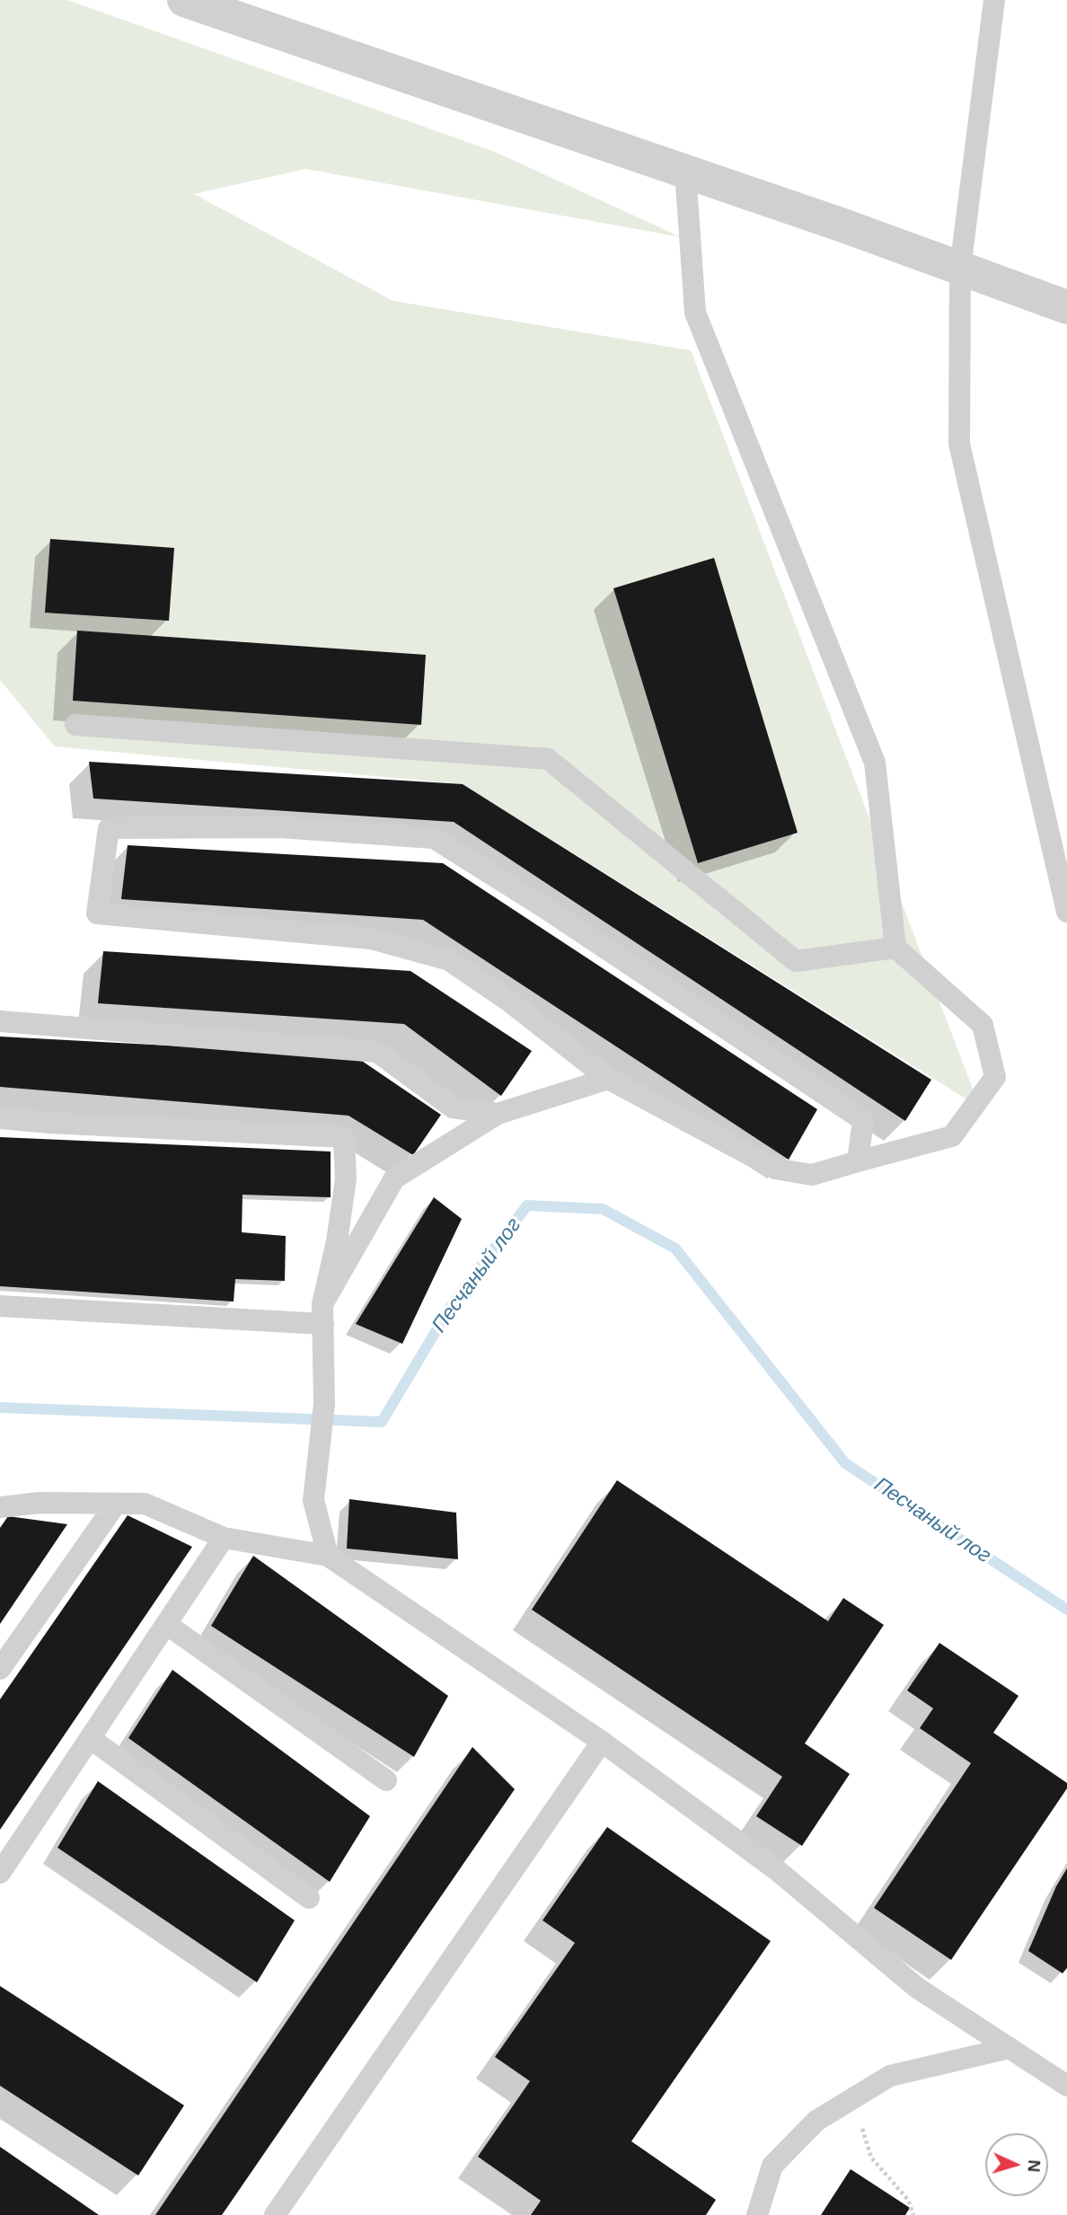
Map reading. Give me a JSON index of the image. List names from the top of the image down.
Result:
{
  "water": ["Песчаный лог"],
  "north": "right"
}
